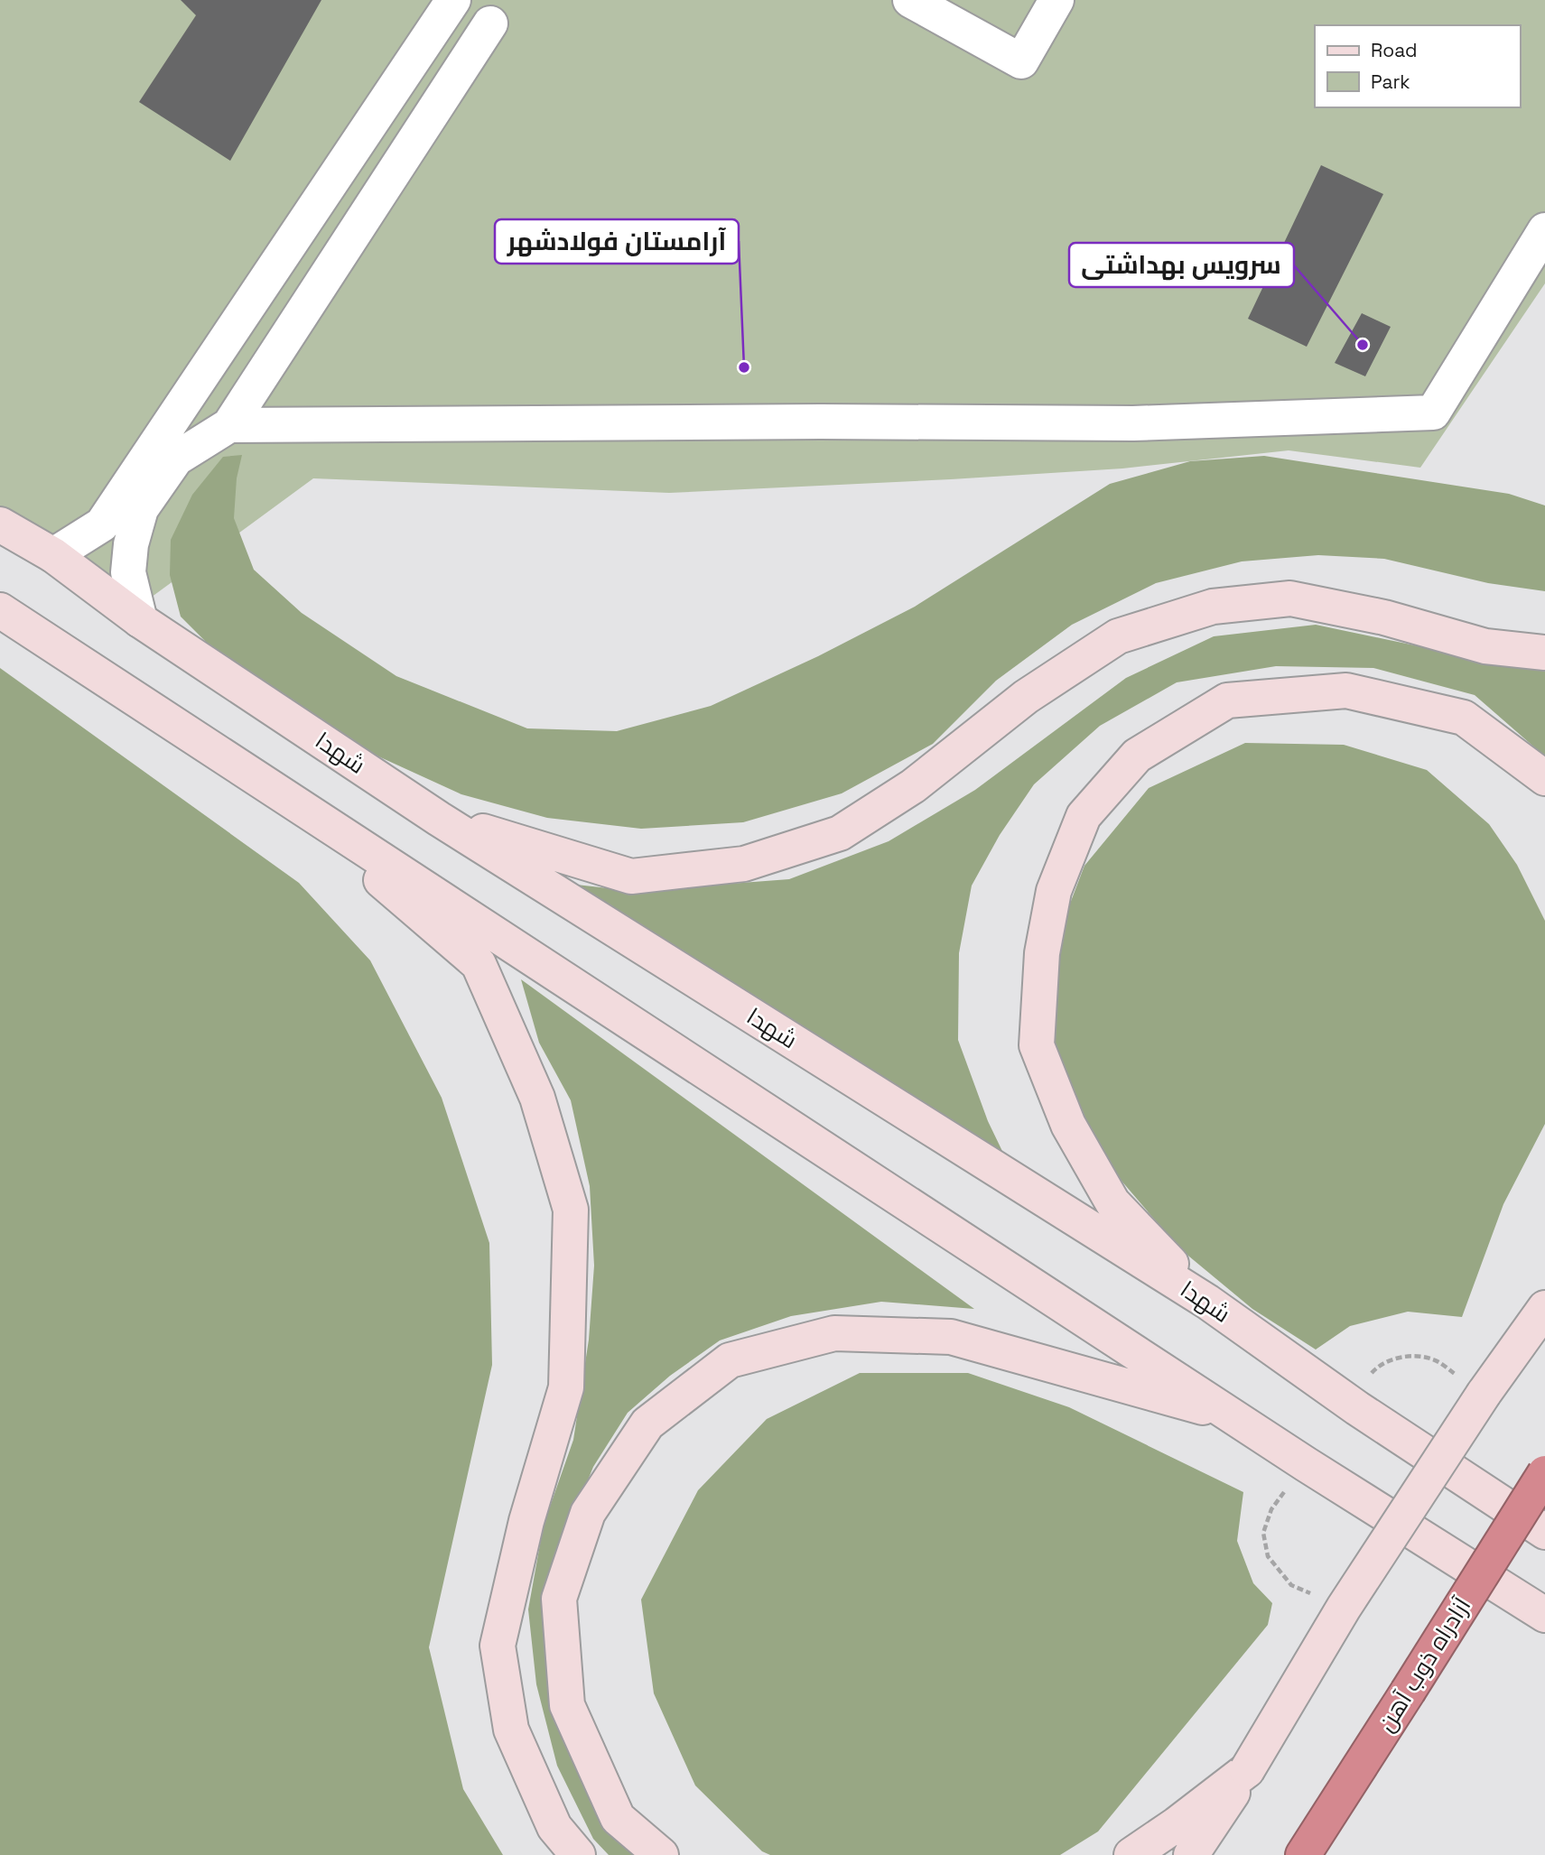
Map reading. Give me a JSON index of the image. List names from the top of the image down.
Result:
{
  "streets": {
    "highway": ["آزادراه ذوب آهن"],
    "main road": ["شهدا"]
  },
  "places": ["سرویس بهداشتی", "آرامستان فولادشهر"],
  "legend": ["Road", "Park"]
}
